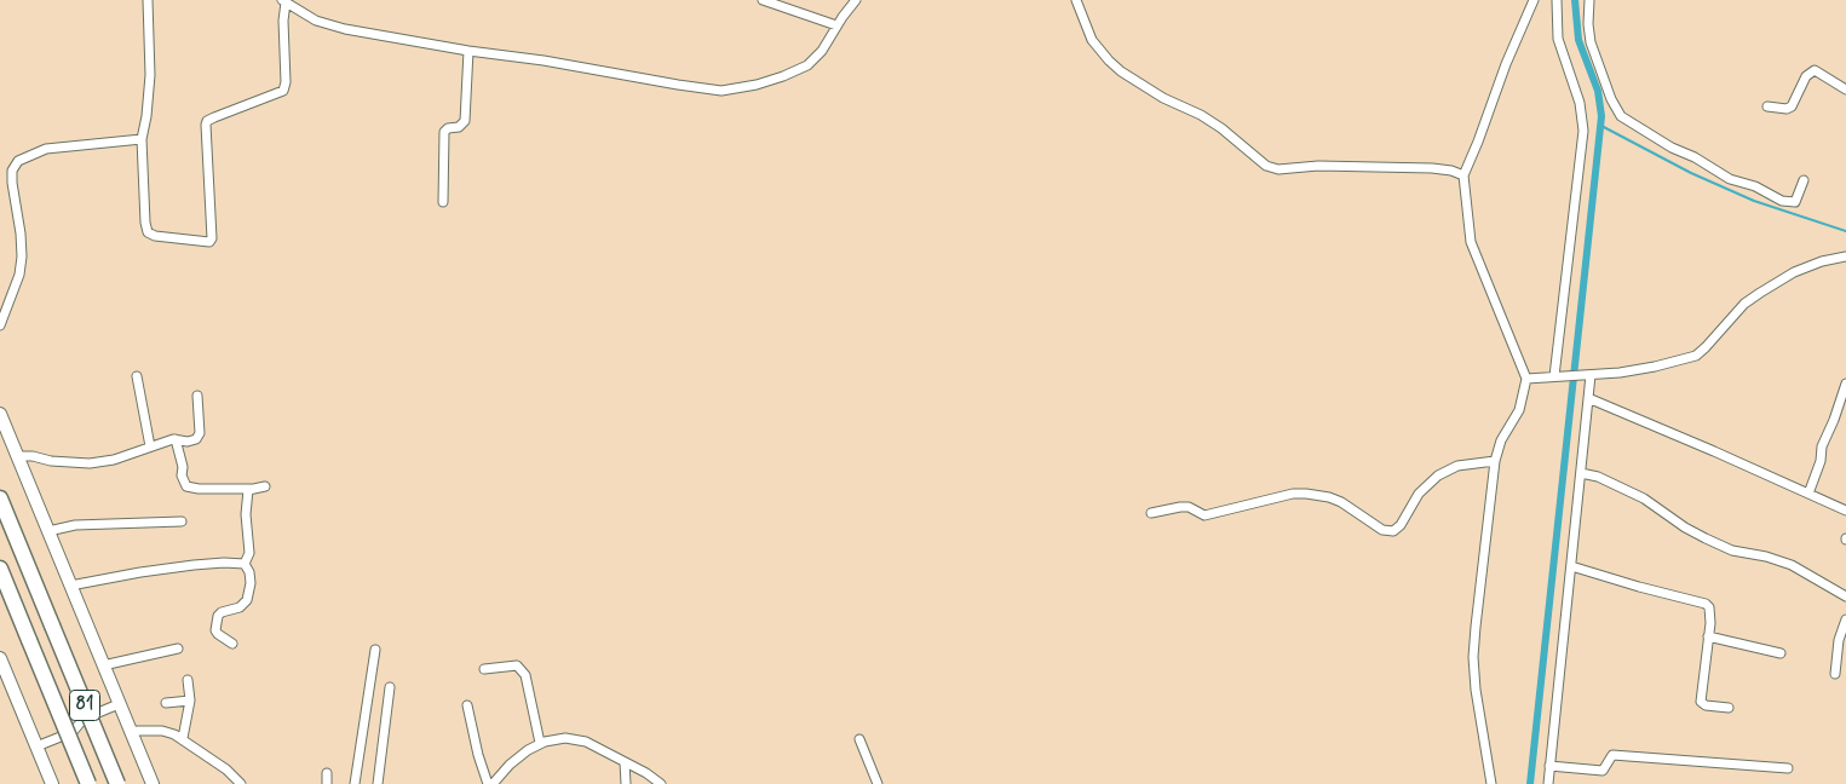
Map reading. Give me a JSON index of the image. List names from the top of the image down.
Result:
{
  "streets": {
    "highway": ["81"]
  }
}
